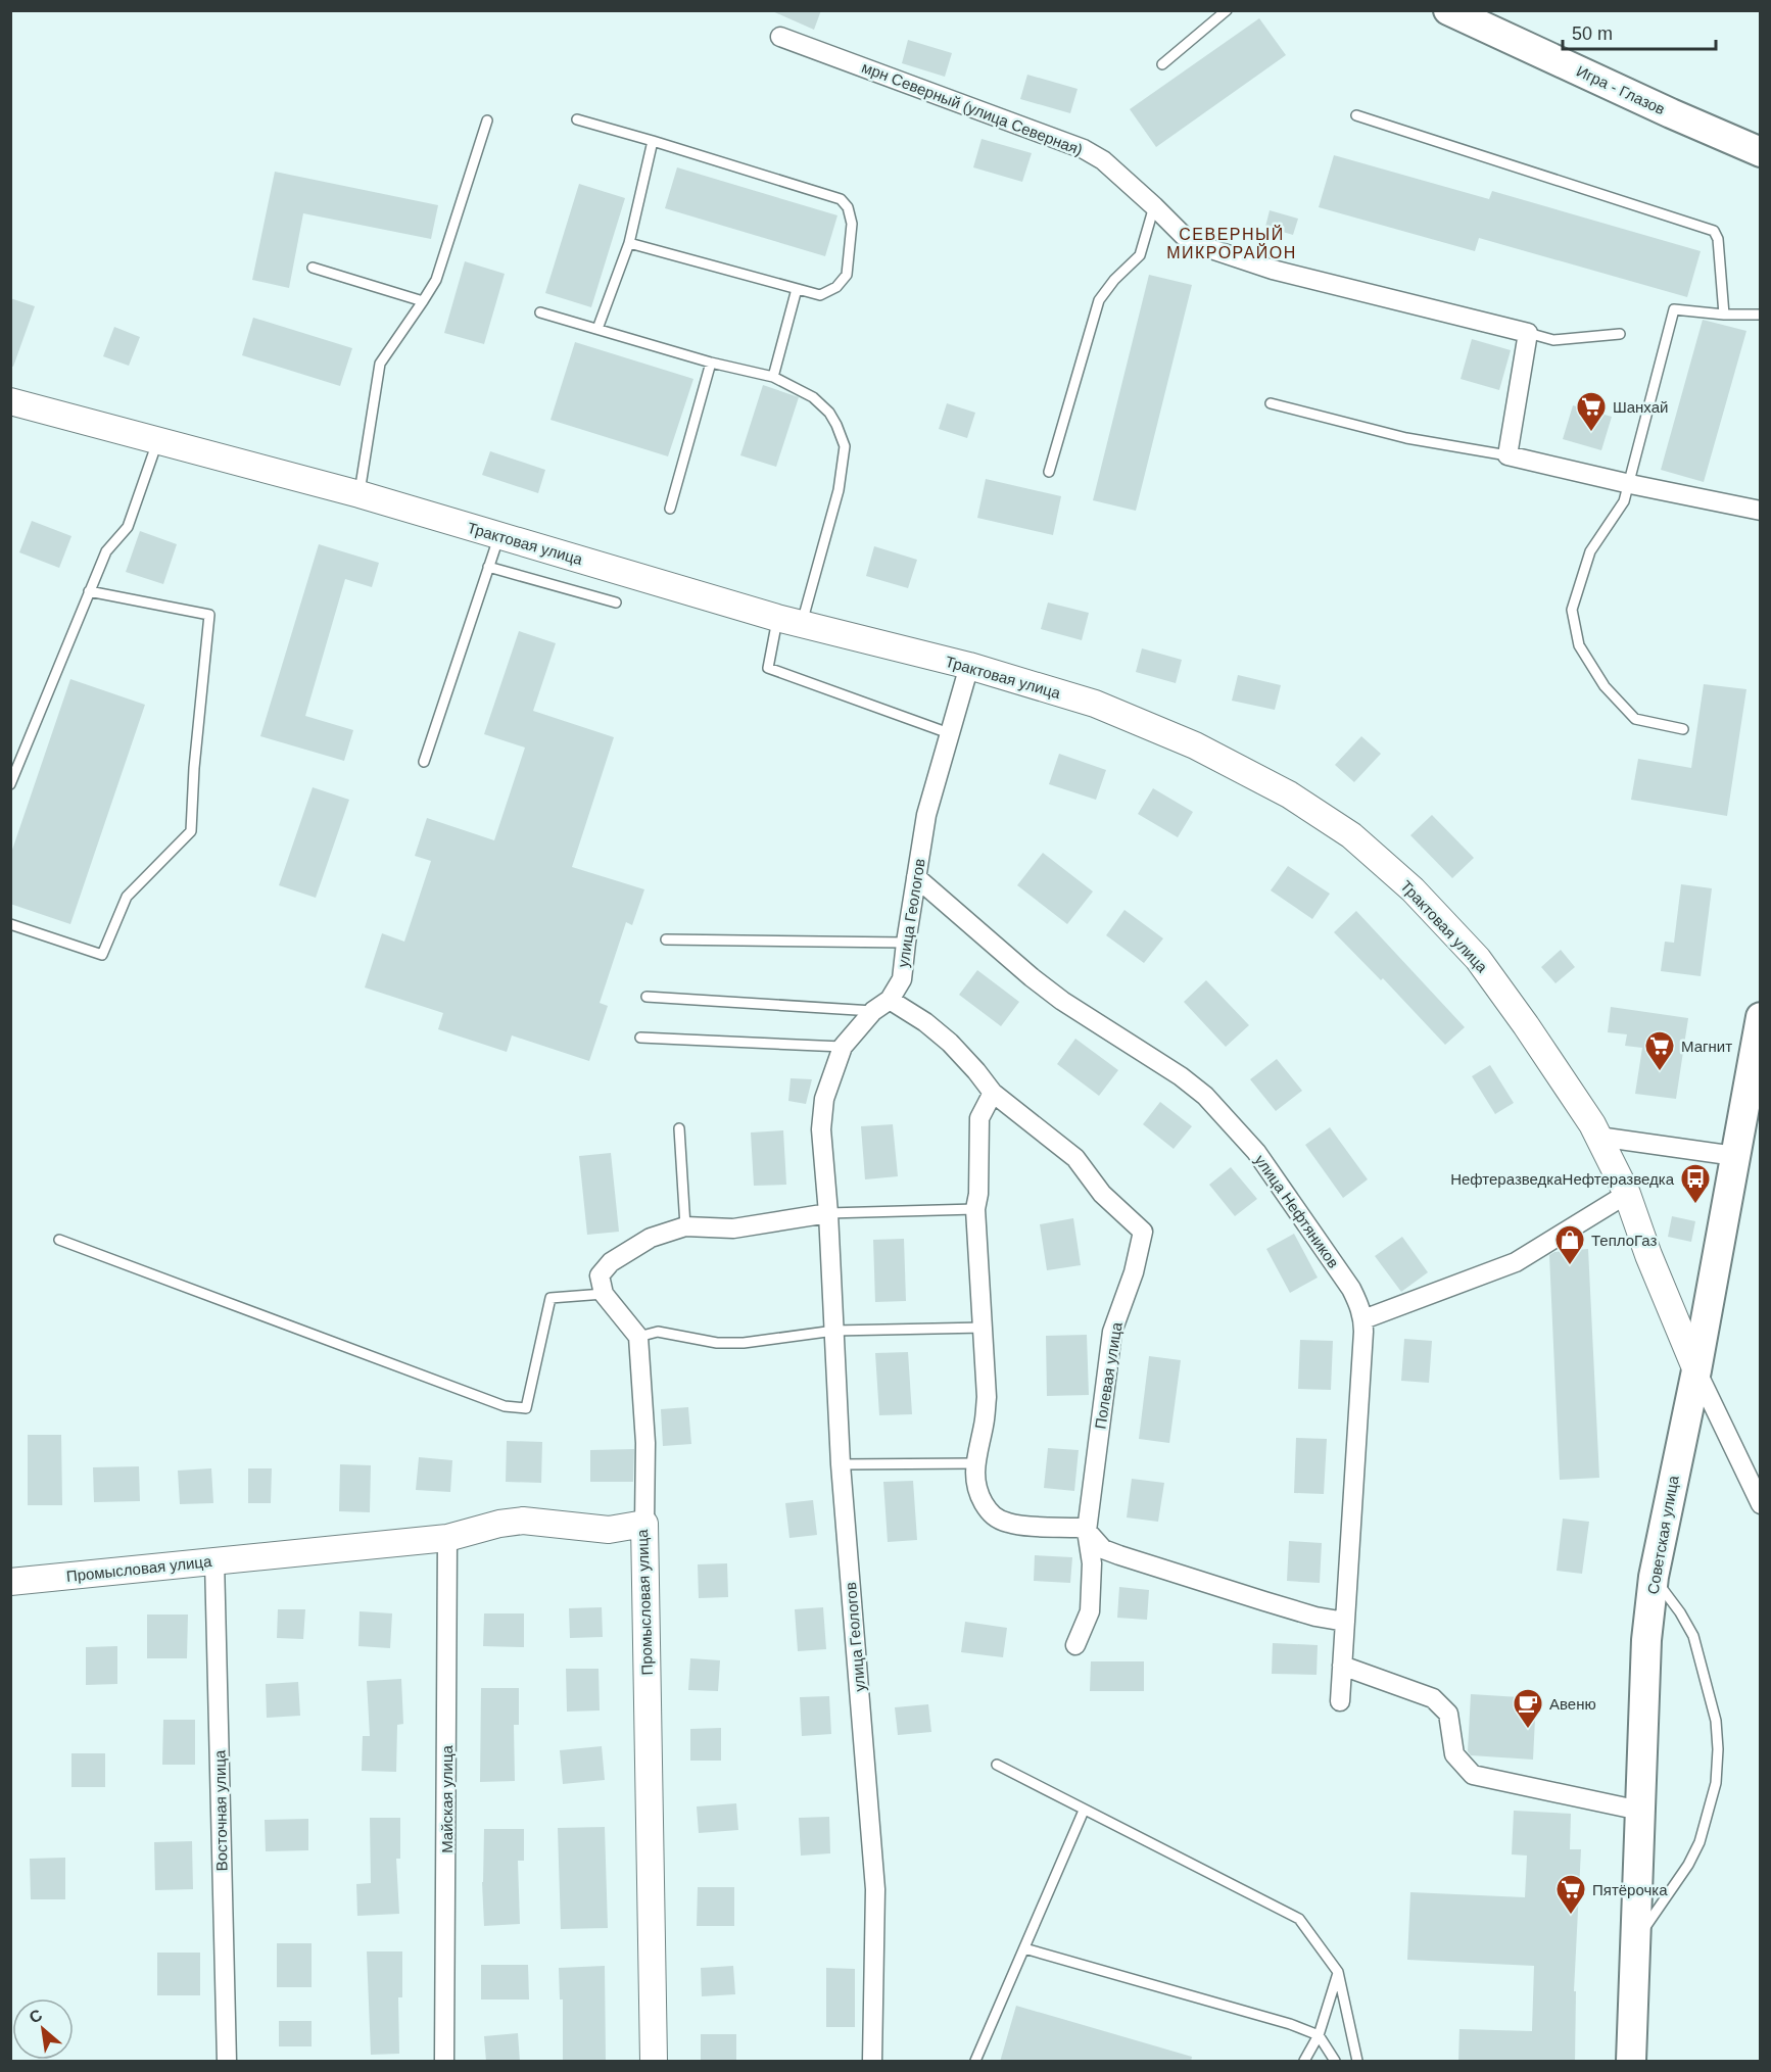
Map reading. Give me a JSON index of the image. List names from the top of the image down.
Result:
{
  "streets": {
    "main road": ["Игра - Глазов", "Советская улица"],
    "street": [
      "мрн Северный (улица Северная)",
      "Трактовая улица",
      "улица Геологов",
      "улица Нефтяников",
      "Полевая улица",
      "Промысловая улица",
      "Майская улица",
      "Восточная улица"
    ]
  },
  "crossings": [
    ["Трактовая улица", "улица Геологов"],
    ["Трактовая улица", "Советская улица"],
    ["улица Геологов", "улица Нефтяников"],
    ["улица Геологов", "Полевая улица"],
    ["Промысловая улица", "Майская улица"],
    ["Промысловая улица", "Восточная улица"]
  ],
  "districts": ["СЕВЕРНЫЙ МИКРОРАЙОН"],
  "places": {
    "supermarket": ["Шанхай", "Магнит", "Пятёрочка"],
    "bus stop": ["НефтеразведкаНефтеразведка"],
    "shop": ["ТеплоГаз"],
    "cafe": ["Авеню"]
  },
  "scale_bar": "50 m",
  "north": "top left"
}
